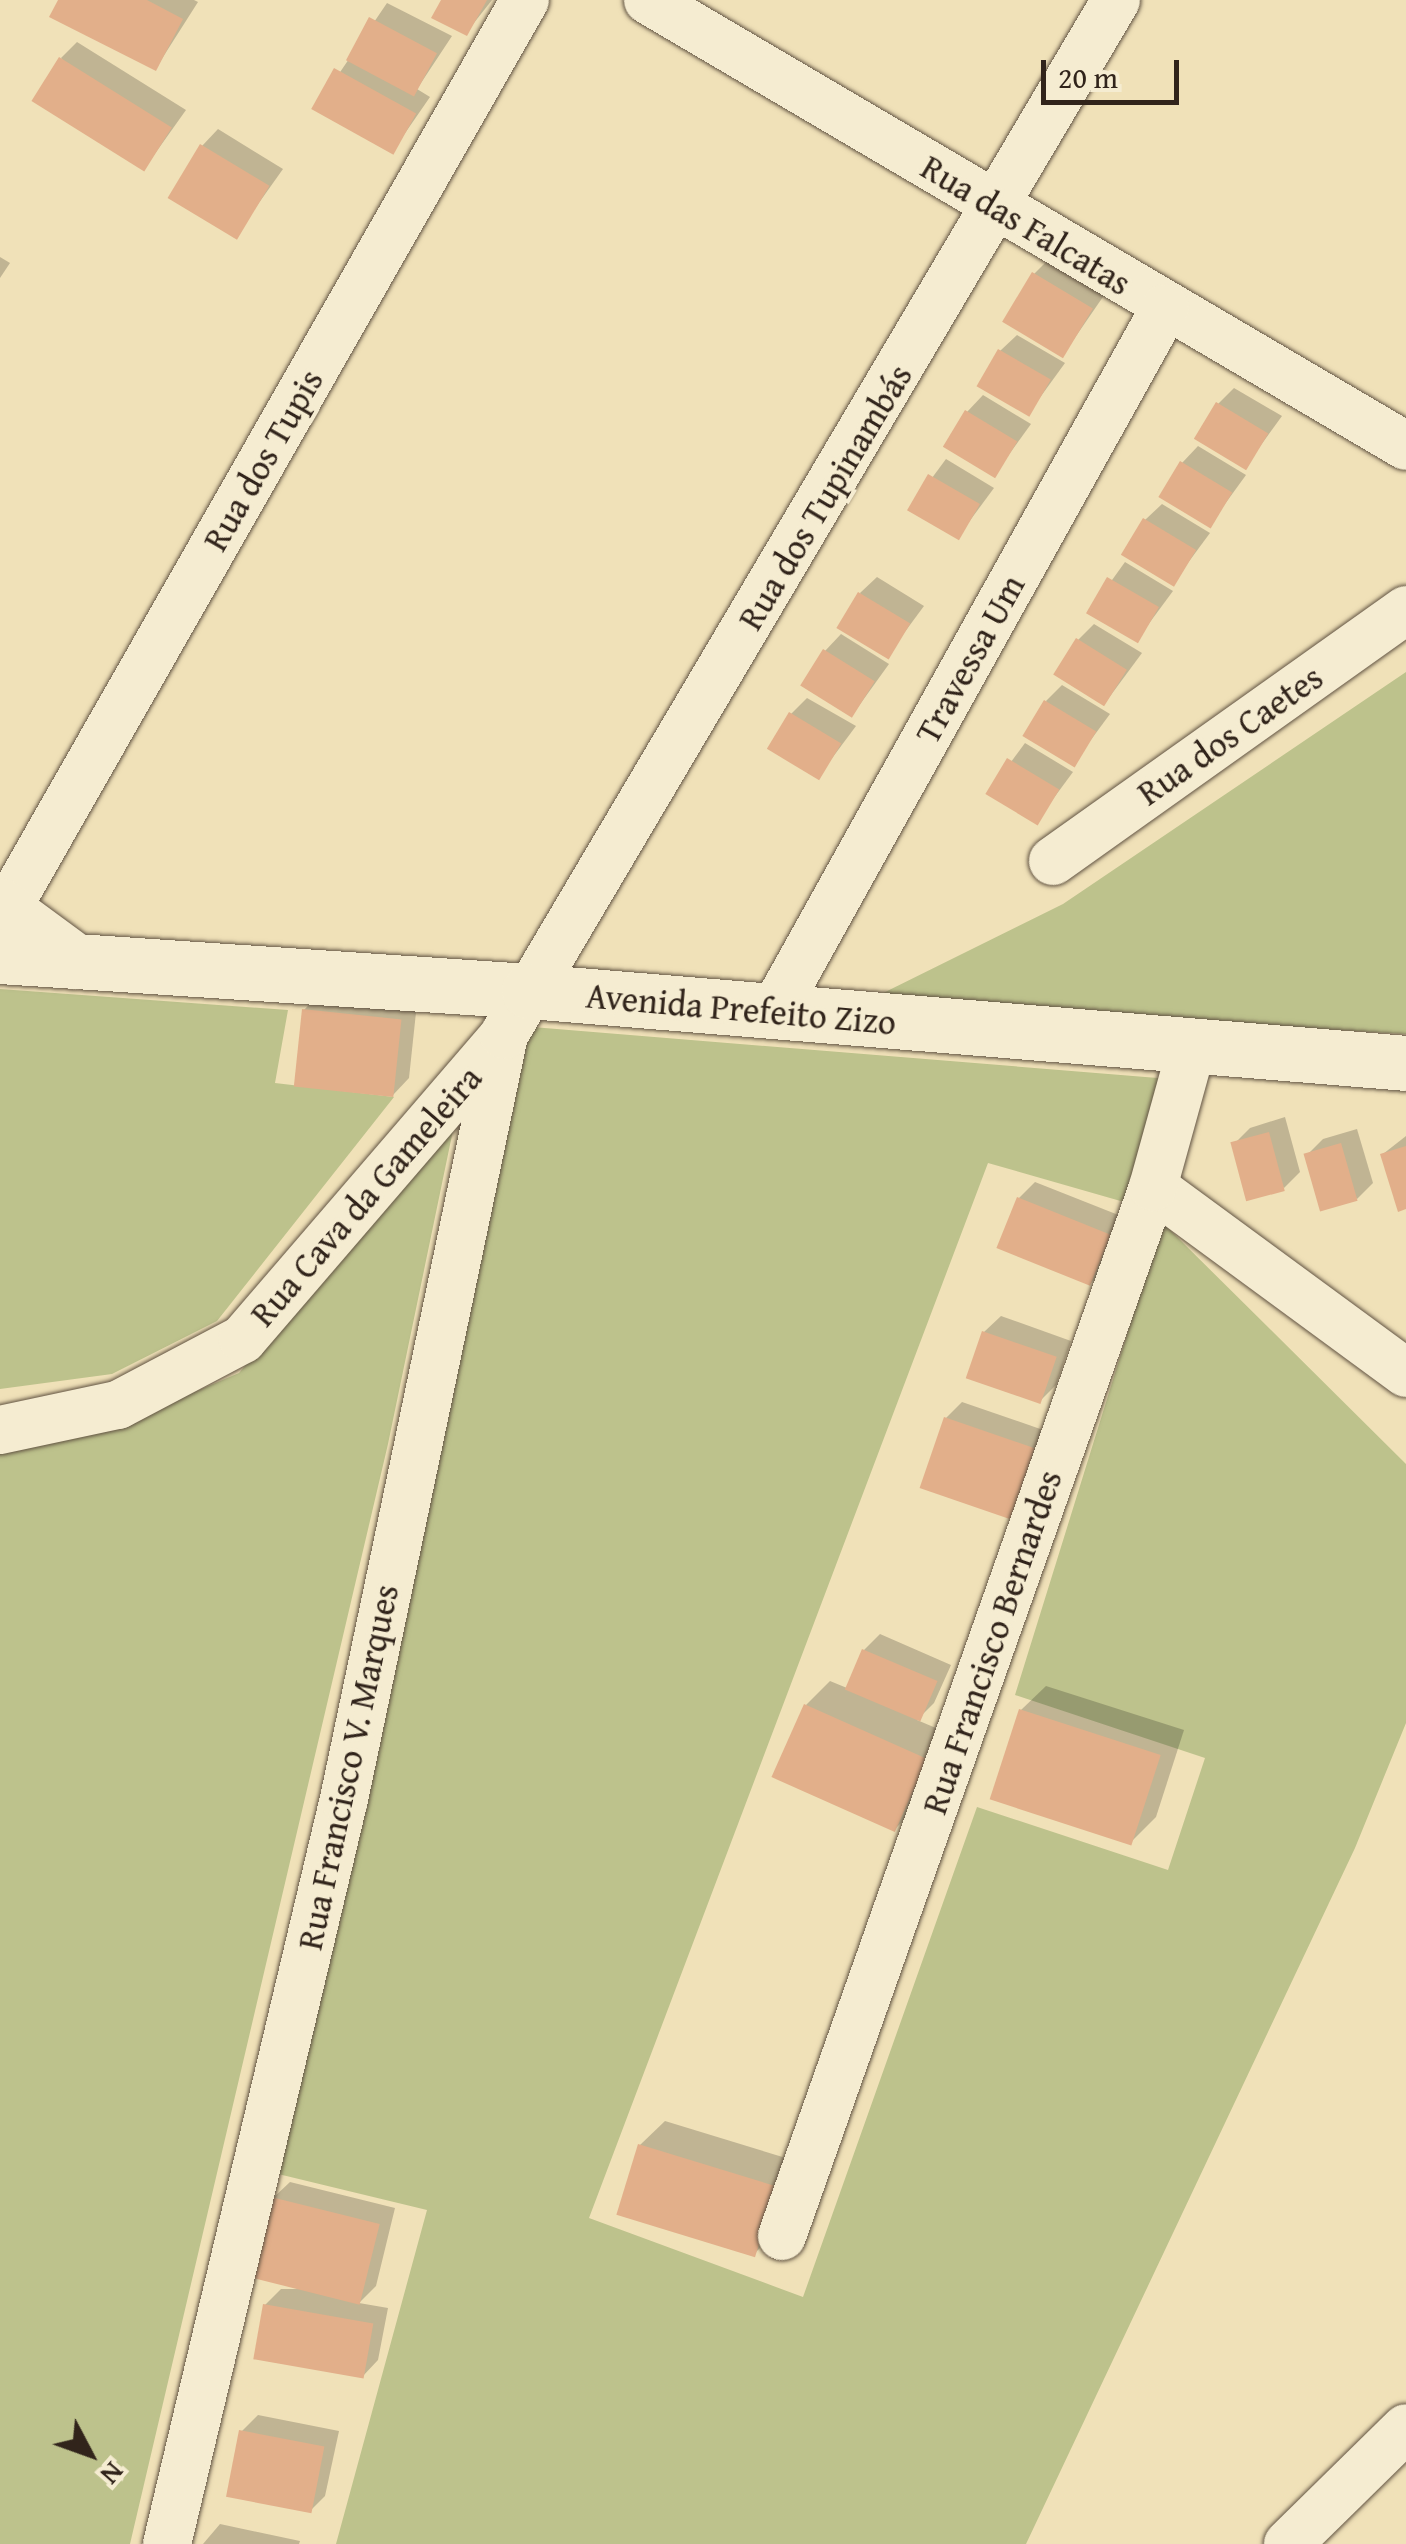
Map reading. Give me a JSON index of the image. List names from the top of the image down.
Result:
{
  "streets": {
    "main road": ["Avenida Prefeito Zizo"],
    "street": [
      "Rua das Falcatas",
      "Rua dos Tupis",
      "Rua dos Tupinambás",
      "Travessa Um",
      "Rua dos Caetes",
      "Rua Cava da Gameleira",
      "Rua Francisco Bernardes",
      "Rua Francisco V. Marques"
    ]
  },
  "crossings": [
    ["Rua das Falcatas", "Rua dos Tupinambás"],
    ["Rua das Falcatas", "Travessa Um"],
    ["Rua dos Tupis", "Avenida Prefeito Zizo"],
    ["Rua dos Tupinambás", "Avenida Prefeito Zizo"],
    ["Rua dos Tupinambás", "Rua Cava da Gameleira"],
    ["Rua dos Tupinambás", "Rua Francisco V. Marques"],
    ["Travessa Um", "Avenida Prefeito Zizo"],
    ["Avenida Prefeito Zizo", "Rua Cava da Gameleira"],
    ["Avenida Prefeito Zizo", "Rua Francisco Bernardes"],
    ["Avenida Prefeito Zizo", "Rua Francisco V. Marques"],
    ["Rua Cava da Gameleira", "Rua Francisco V. Marques"]
  ],
  "scale_bar": "20 m",
  "north": "bottom right"
}
